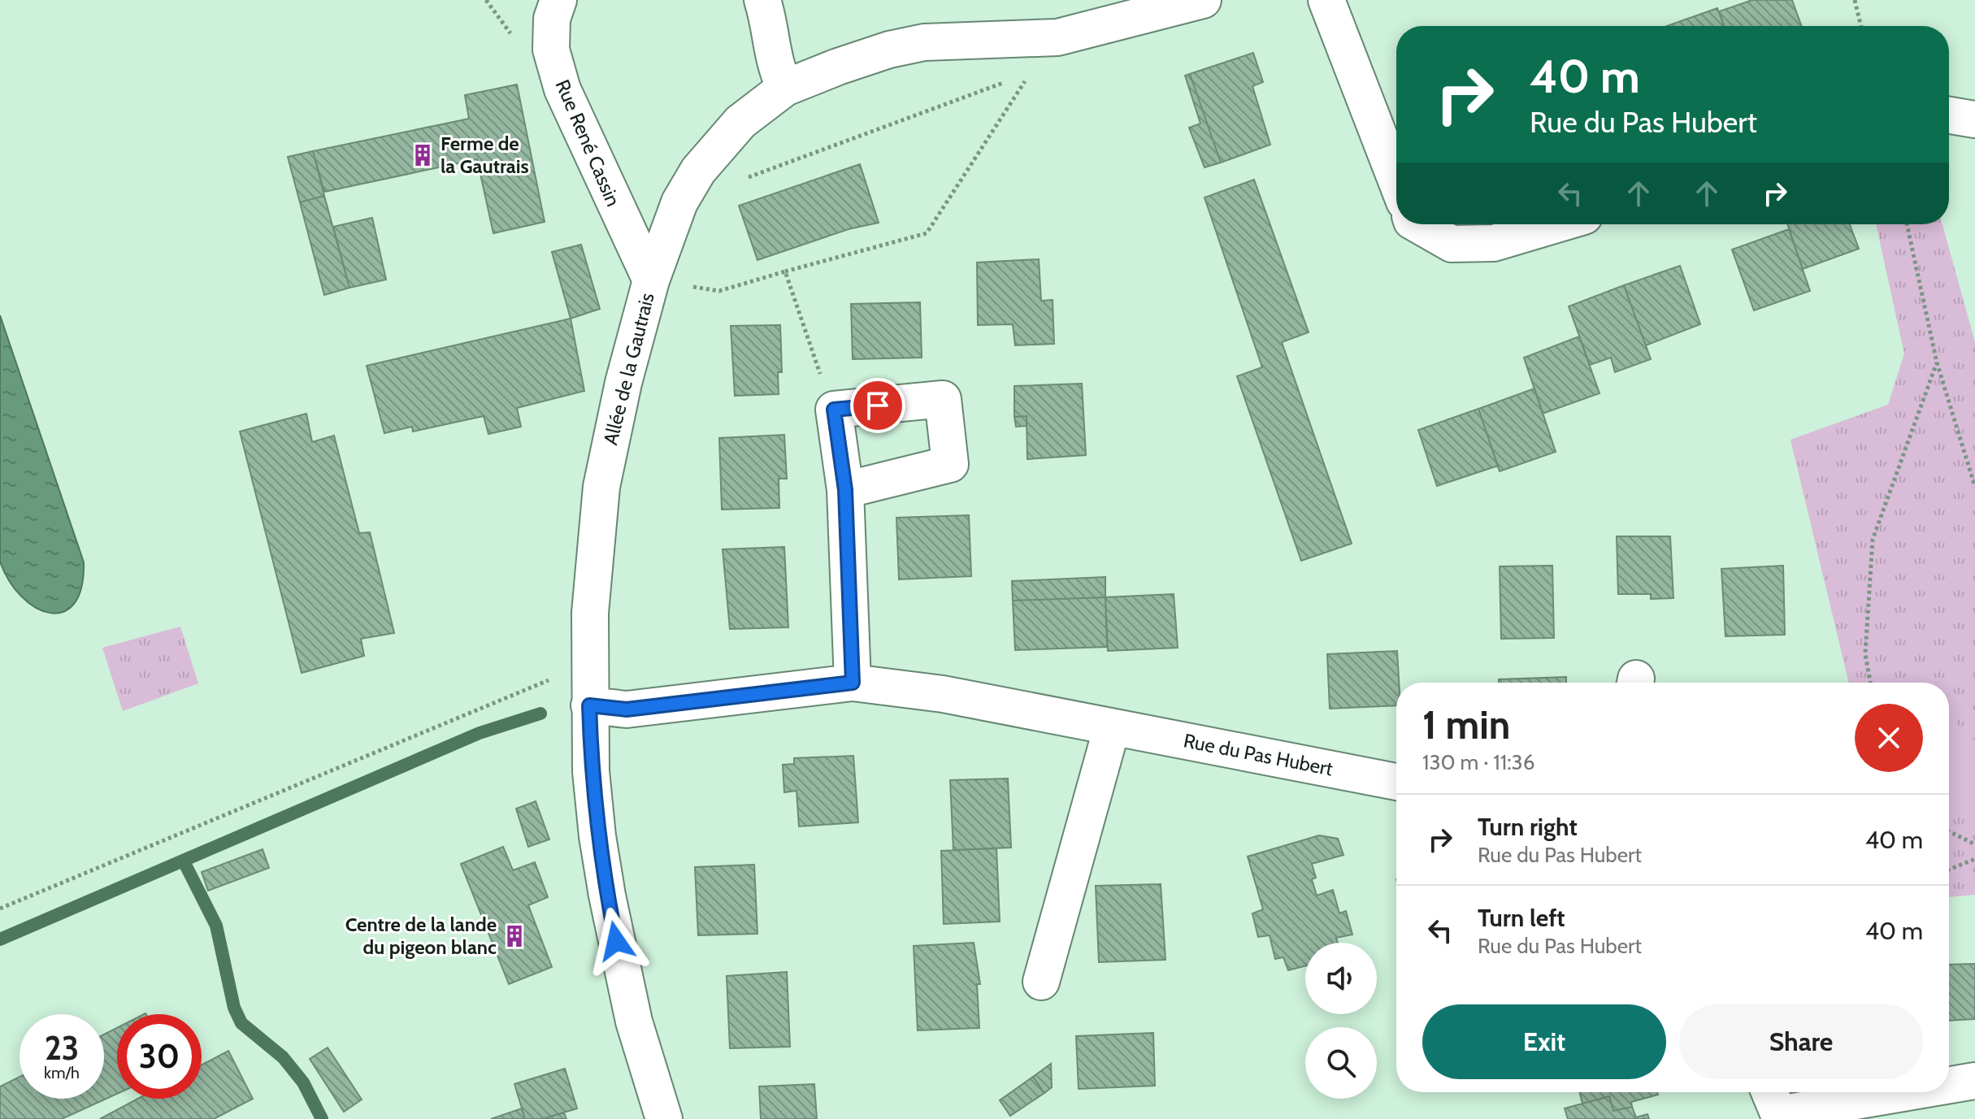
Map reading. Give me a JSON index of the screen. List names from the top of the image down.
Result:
{
  "streets": {
    "street": ["Rue René Cassin", "Allée de la Gautrais", "Rue du Pas Hubert"]
  },
  "crossings": [
    ["Rue René Cassin", "Allée de la Gautrais"],
    ["Allée de la Gautrais", "Rue du Pas Hubert"]
  ],
  "places": {
    "building": ["Ferme de la Gautrais", "Centre de la lande du pigeon blanc"]
  },
  "page": {
    "turn": ["40 m", "Rue du Pas Hubert"],
    "heading": ["1 min", "130 m · 11:36"],
    "list": [
      {
        "name": "Turn right",
        "note": "Rue du Pas Hubert",
        "value": "40 m"
      },
      {
        "name": "Turn left",
        "note": "Rue du Pas Hubert",
        "value": "40 m"
      }
    ],
    "buttons": ["Exit", "Share"],
    "speed": "23 km/h",
    "limit": "30"
  }
}
